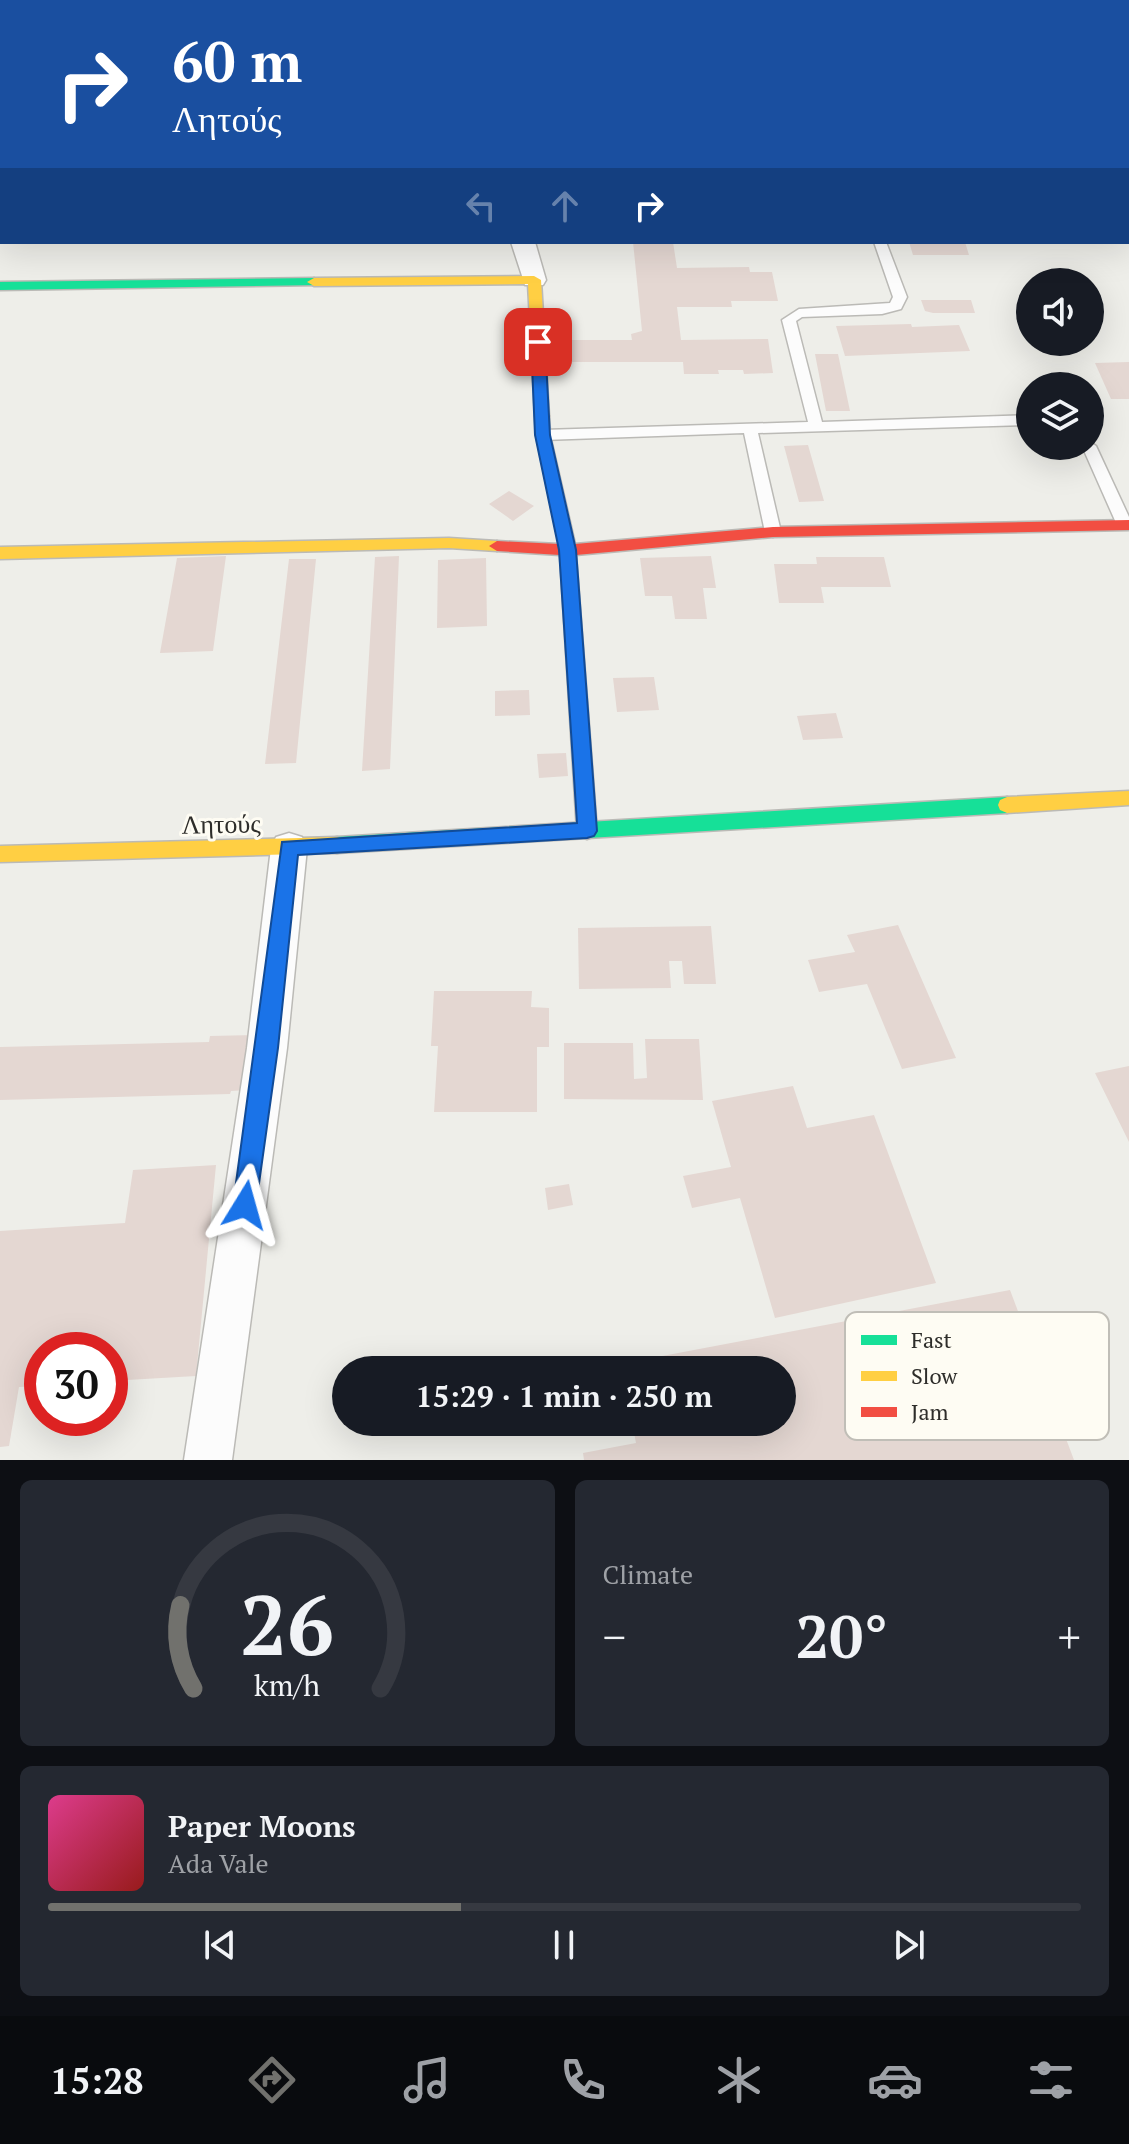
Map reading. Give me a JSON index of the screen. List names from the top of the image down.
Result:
{
  "streets": {
    "street": ["Λητούς"]
  },
  "legend": ["Fast", "Slow", "Jam"],
  "page": {
    "turn": ["60 m", "Λητούς"],
    "limit": "30",
    "trip": "15:29 · 1 min · 250 m",
    "tile": "Climate",
    "heat": ["−", "20°", "+"],
    "song": ["Paper Moons", "Ada Vale"],
    "tabs": "15:28",
    "gauge": ["26", "km/h"]
  }
}
